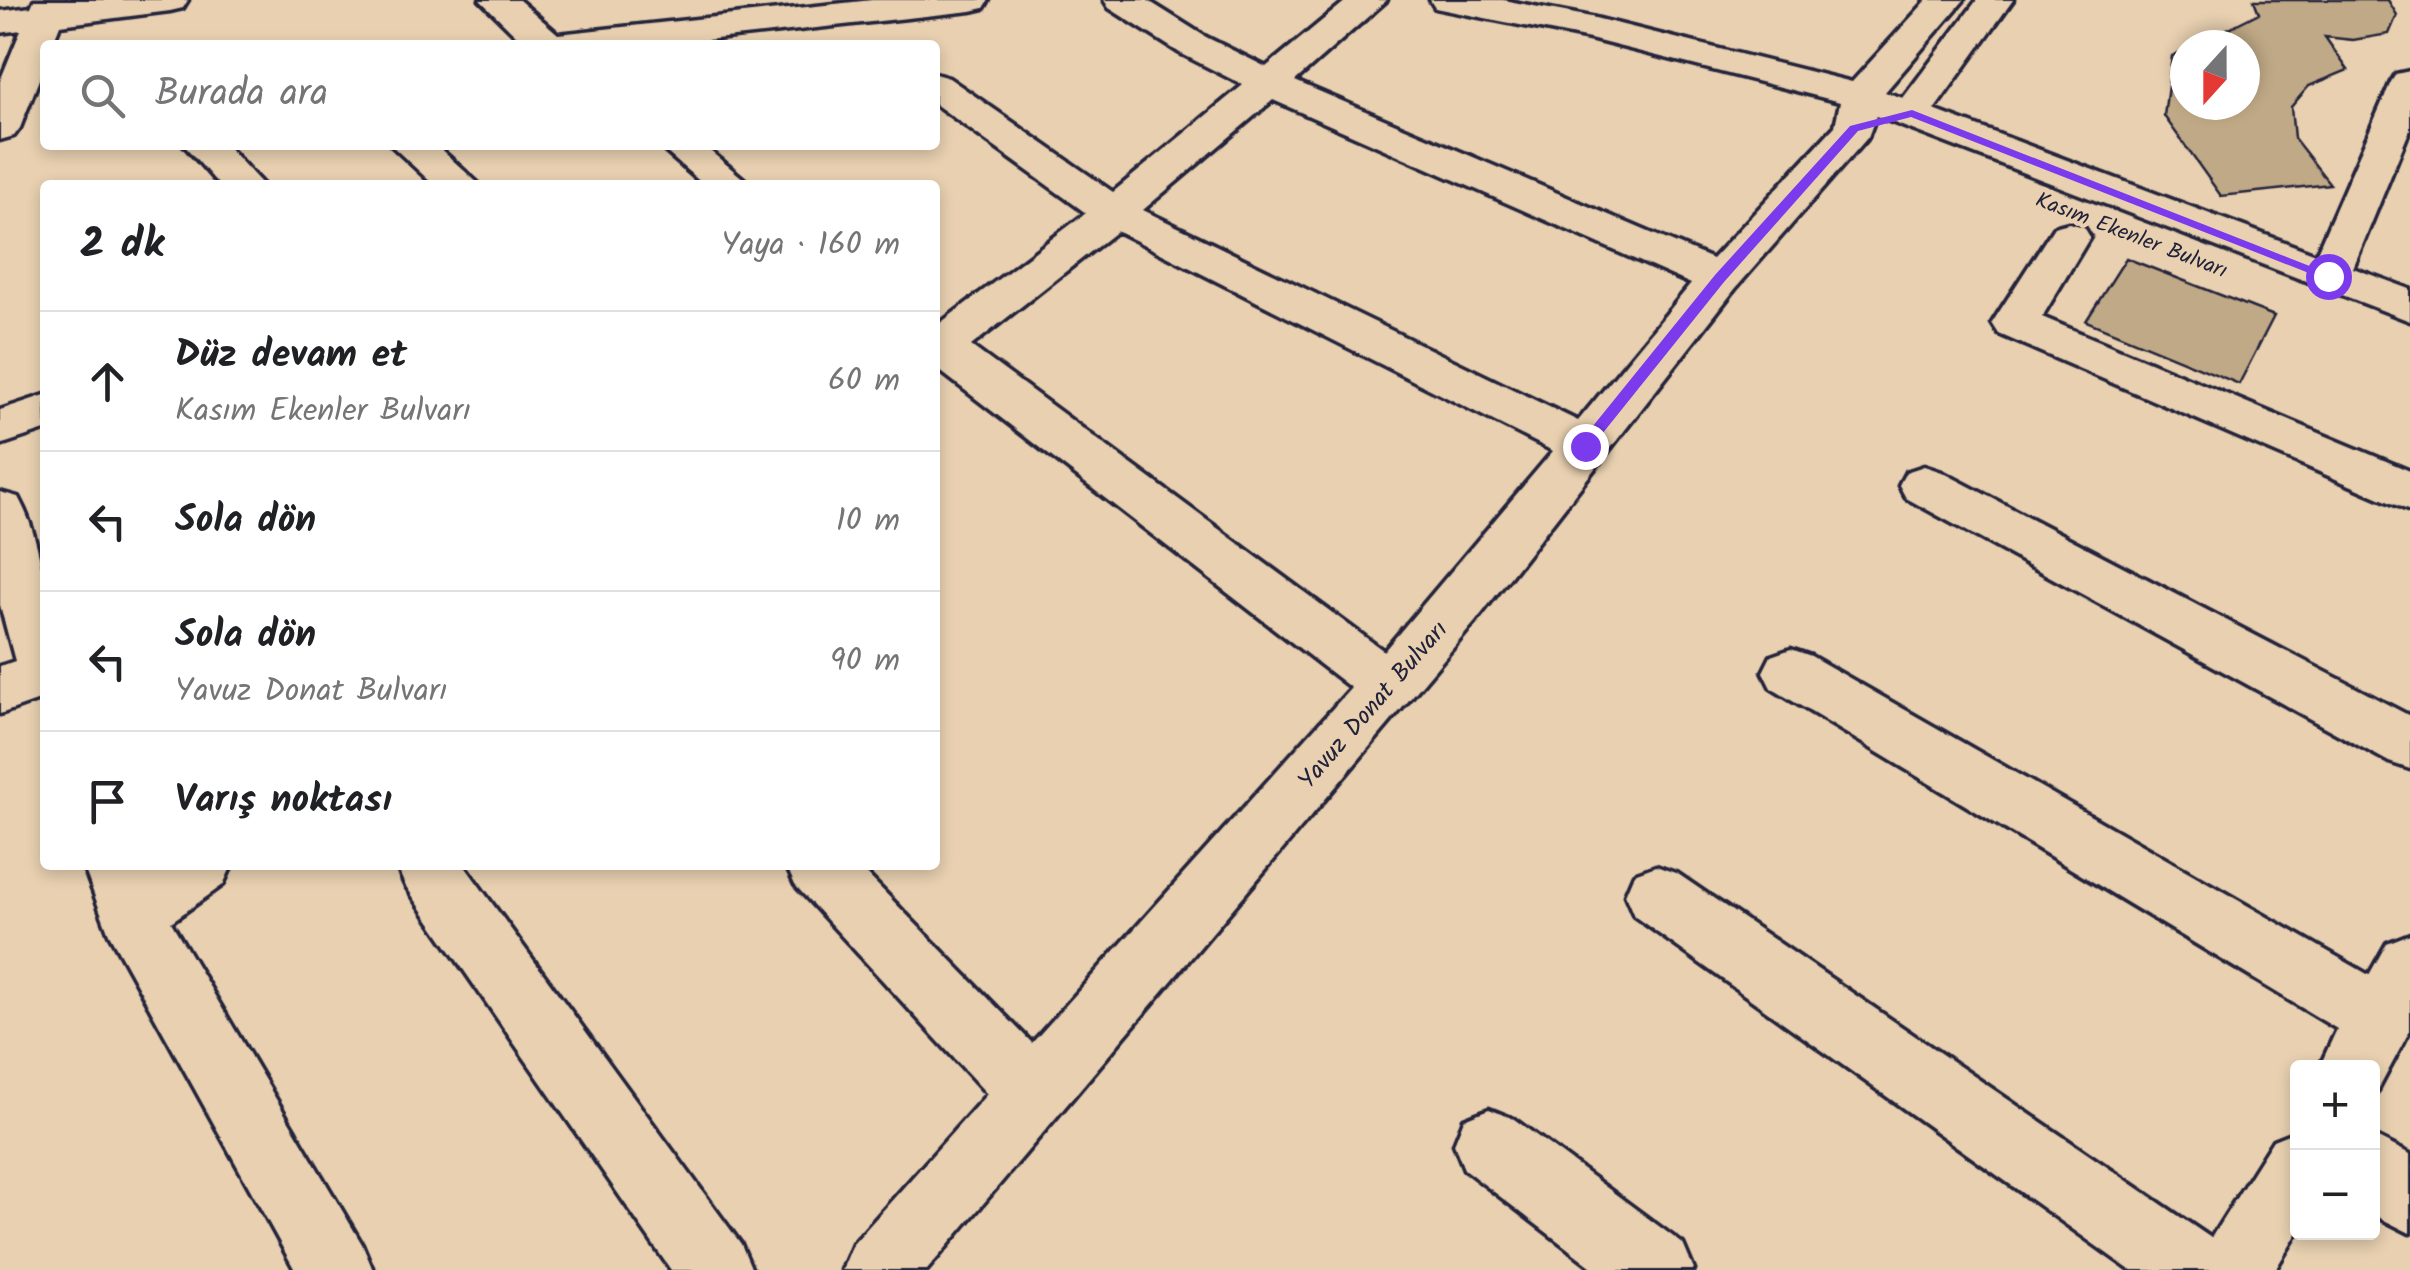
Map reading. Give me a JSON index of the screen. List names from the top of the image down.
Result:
{
  "streets": {
    "street": ["Kasım Ekenler Bulvarı", "Yavuz Donat Bulvarı"]
  },
  "crossings": [
    ["Kasım Ekenler Bulvarı", "Yavuz Donat Bulvarı"]
  ],
  "north": "bottom",
  "page": {
    "search": "Burada ara",
    "heading": ["2 dk", "Yaya · 160 m"],
    "list": [
      ["Düz devam et", "Kasım Ekenler Bulvarı", "60 m"],
      ["Sola dön", "10 m"],
      ["Sola dön", "Yavuz Donat Bulvarı", "90 m"],
      "Varış noktası"
    ],
    "map_buttons": ["+", "−"]
  }
}
